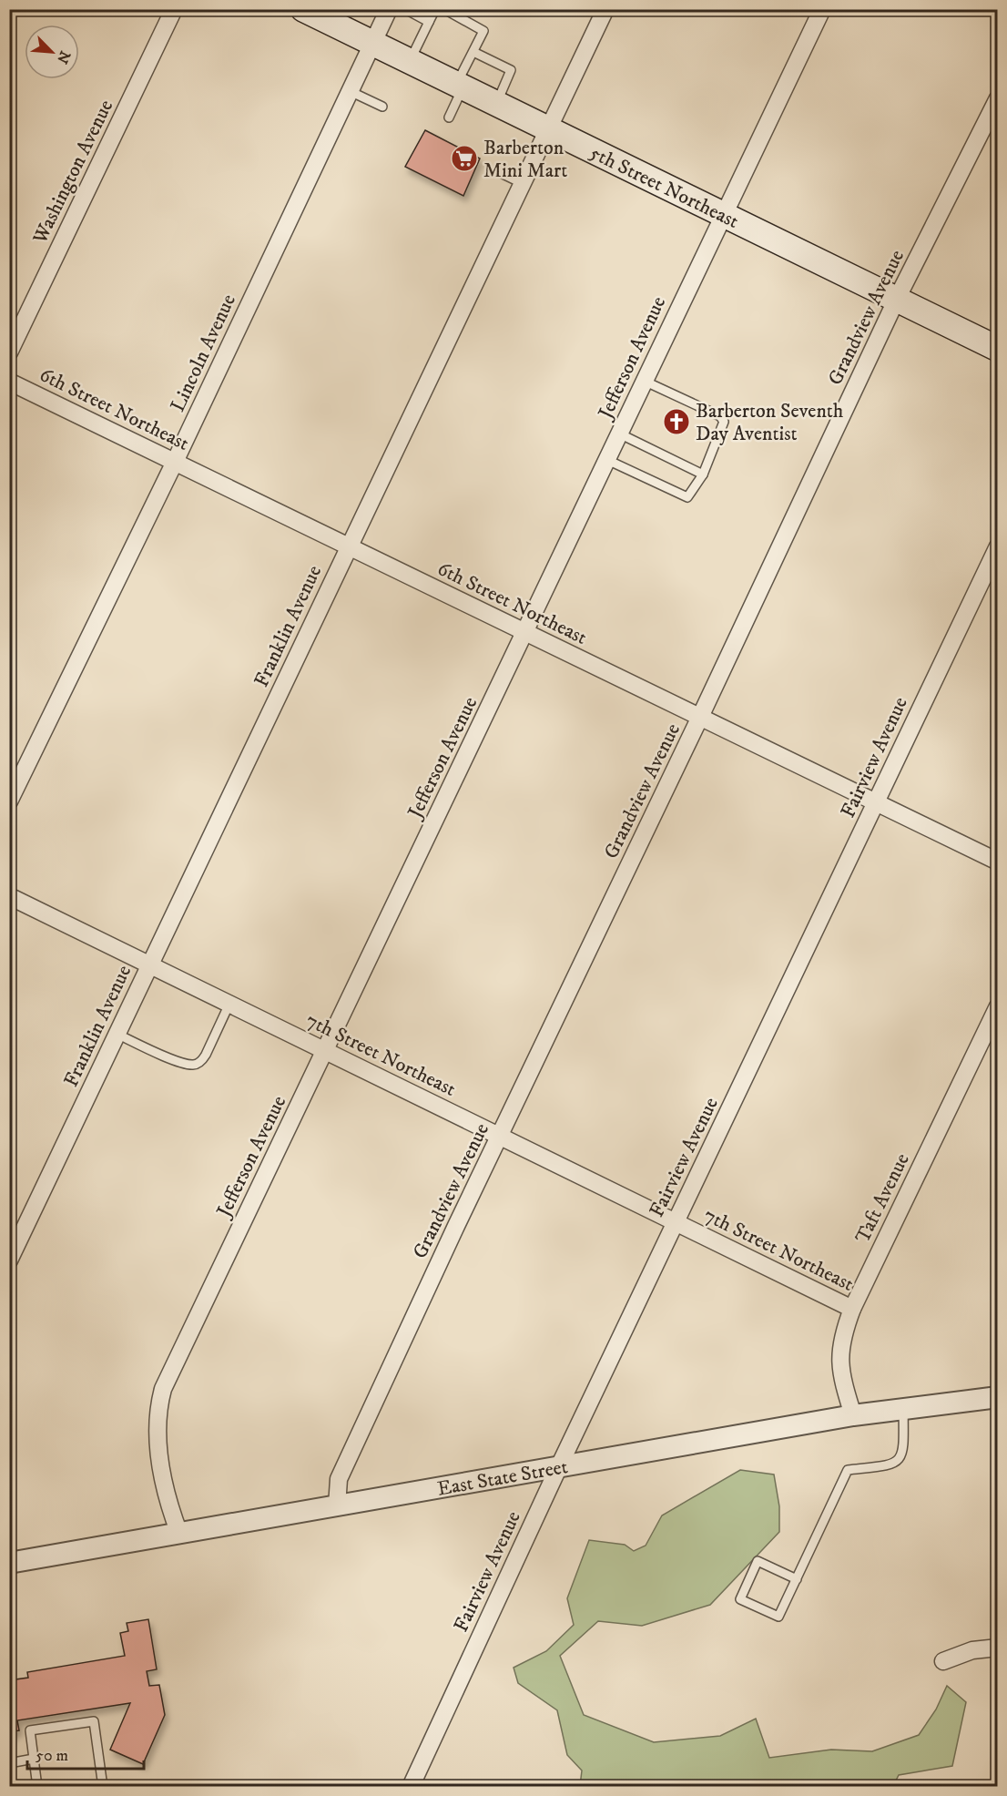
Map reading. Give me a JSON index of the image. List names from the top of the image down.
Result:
{
  "streets": {
    "main road": ["5th Street Northeast"],
    "street": [
      "Washington Avenue",
      "Grandview Avenue",
      "Lincoln Avenue",
      "Jefferson Avenue",
      "6th Street Northeast",
      "Franklin Avenue",
      "Fairview Avenue",
      "7th Street Northeast",
      "Taft Avenue",
      "East State Street"
    ]
  },
  "crossings": [
    ["5th Street Northeast", "Grandview Avenue"],
    ["5th Street Northeast", "Lincoln Avenue"],
    ["5th Street Northeast", "Jefferson Avenue"],
    ["5th Street Northeast", "Franklin Avenue"],
    ["Grandview Avenue", "6th Street Northeast"],
    ["Grandview Avenue", "7th Street Northeast"],
    ["Grandview Avenue", "East State Street"],
    ["Lincoln Avenue", "6th Street Northeast"],
    ["Jefferson Avenue", "6th Street Northeast"],
    ["Jefferson Avenue", "7th Street Northeast"],
    ["Jefferson Avenue", "East State Street"],
    ["6th Street Northeast", "Franklin Avenue"],
    ["6th Street Northeast", "Fairview Avenue"],
    ["Franklin Avenue", "7th Street Northeast"],
    ["Fairview Avenue", "7th Street Northeast"],
    ["Fairview Avenue", "East State Street"],
    ["7th Street Northeast", "Taft Avenue"],
    ["Taft Avenue", "East State Street"]
  ],
  "places": {
    "supermarket": ["Barberton Mini Mart"],
    "church": ["Barberton Seventh Day Aventist"]
  },
  "scale_bar": "50 m",
  "north": "bottom right"
}
